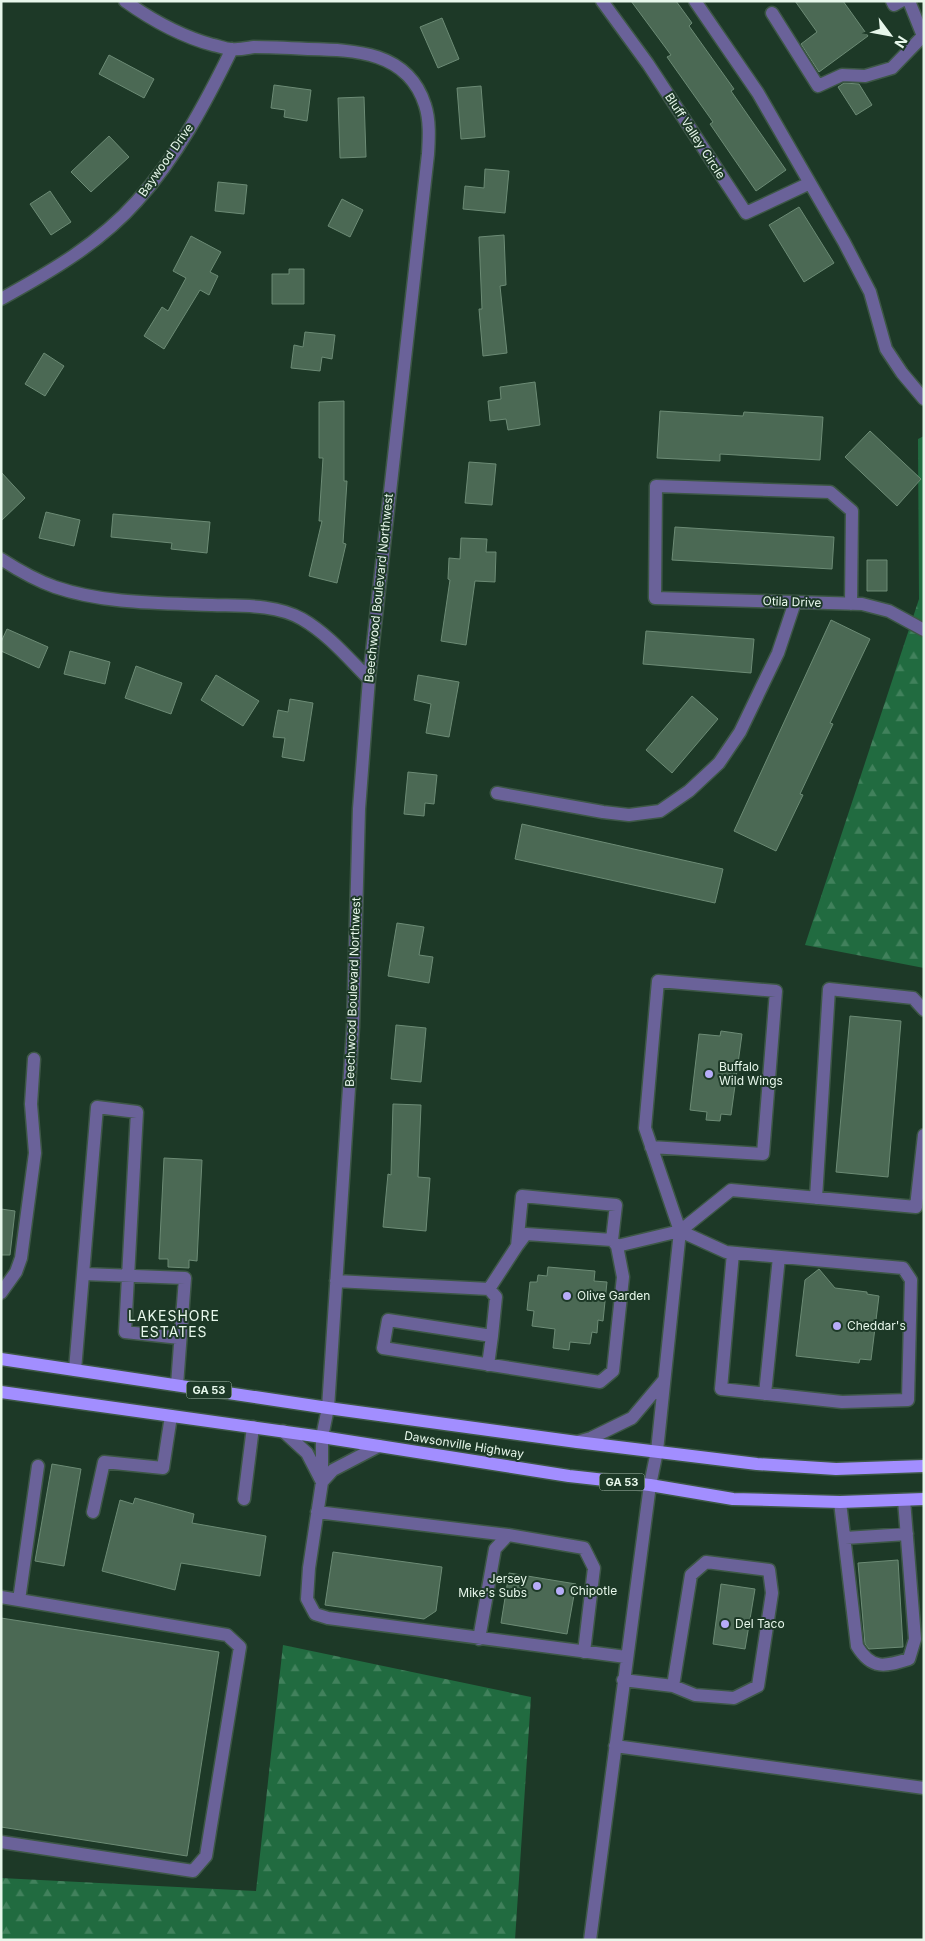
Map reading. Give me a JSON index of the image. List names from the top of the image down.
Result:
{
  "streets": {
    "main road": ["GA 53", "Dawsonville Highway"],
    "street": [
      "Bluff Valley Circle",
      "Baywood Drive",
      "Beechwood Boulevard Northwest",
      "Otila Drive"
    ]
  },
  "crossings": [
    ["Baywood Drive", "Beechwood Boulevard Northwest"],
    ["Beechwood Boulevard Northwest", "Dawsonville Highway"]
  ],
  "districts": ["LAKESHORE ESTATES"],
  "places": [
    "Buffalo Wild Wings",
    "Olive Garden",
    "Cheddar's",
    "Jersey Mike's Subs",
    "Chipotle",
    "Del Taco"
  ],
  "north": "bottom right"
}
